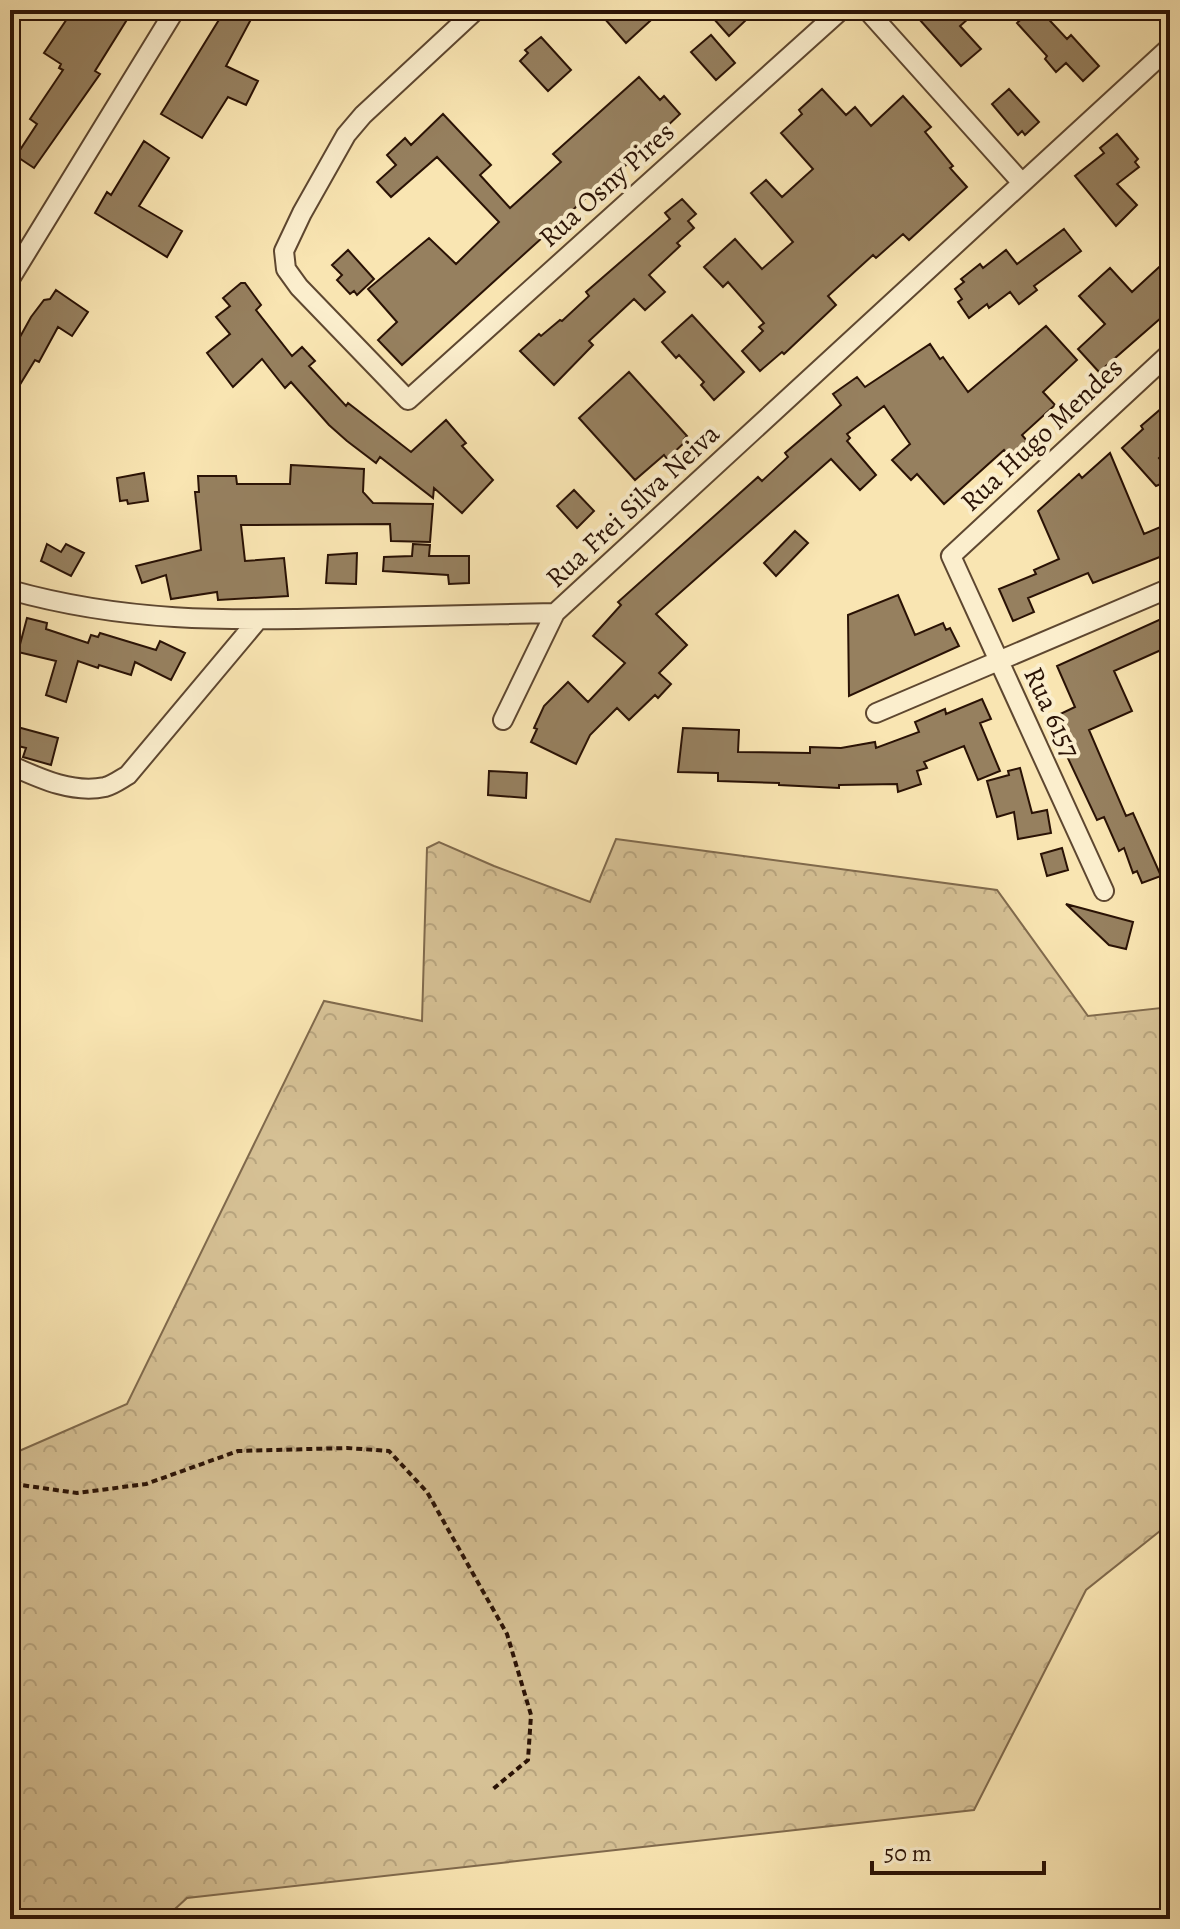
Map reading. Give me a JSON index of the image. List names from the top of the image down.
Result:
{
  "streets": {
    "street": [
      "Rua Osny Pires",
      "Rua Hugo Mendes",
      "Rua Frei Silva Neiva",
      "Rua 6157"
    ]
  },
  "crossings": [
    ["Rua Hugo Mendes", "Rua 6157"]
  ],
  "scale_bar": "50 m"
}
